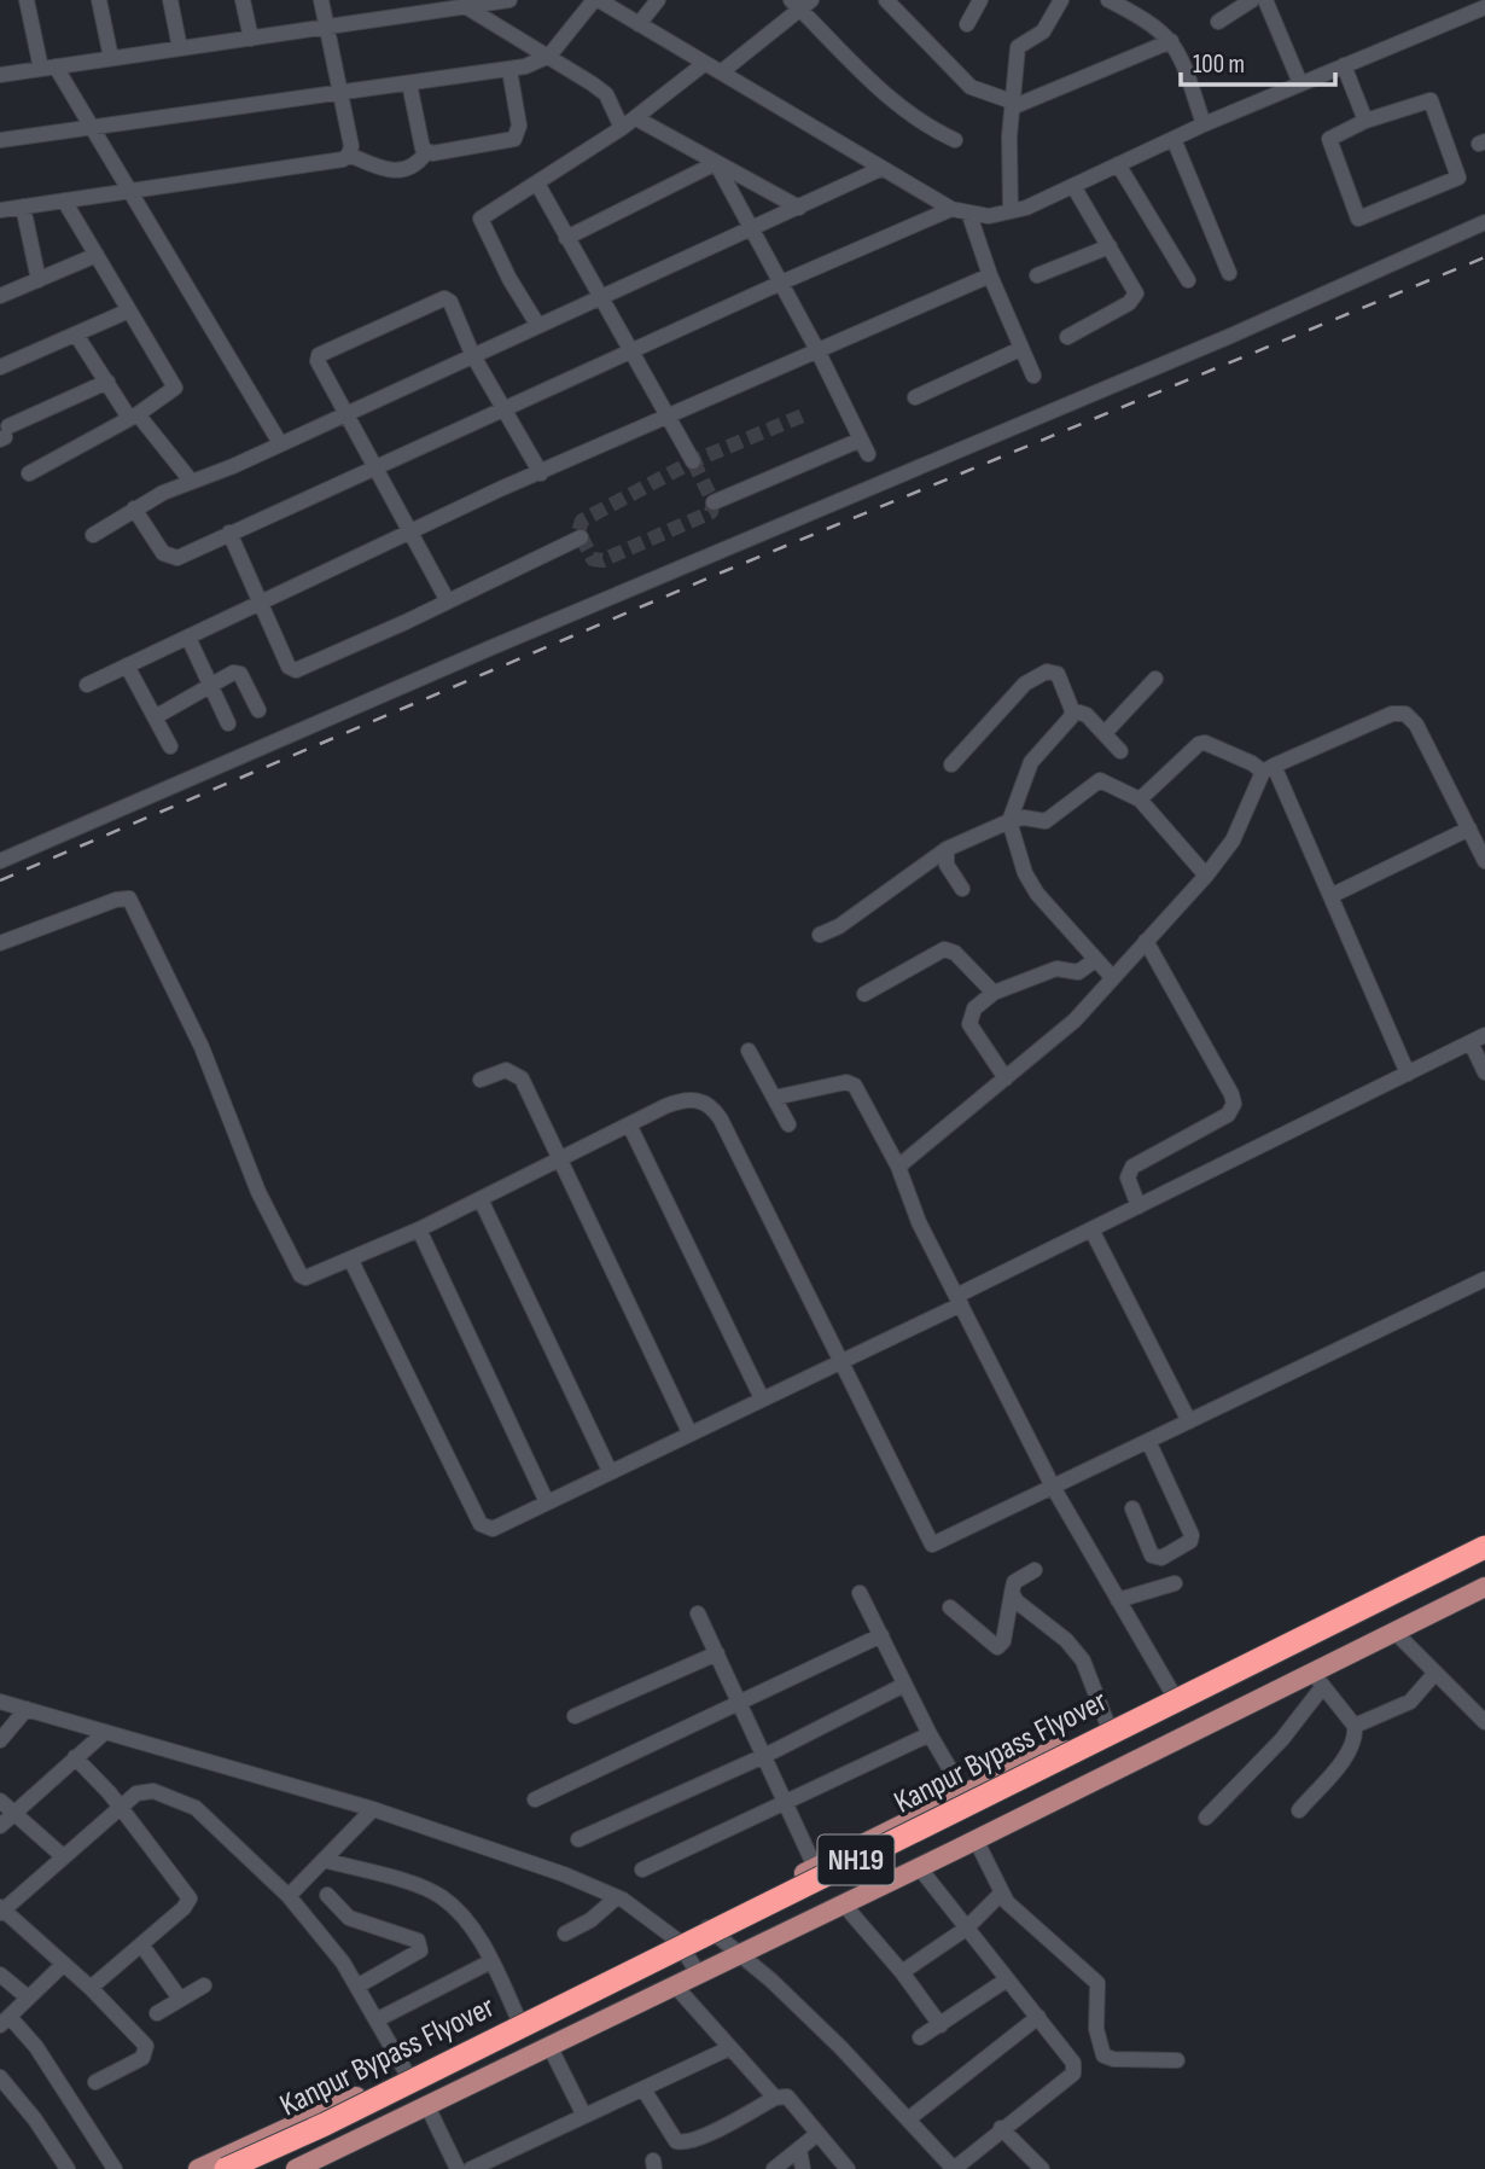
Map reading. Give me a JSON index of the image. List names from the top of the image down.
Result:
{
  "streets": {
    "highway": ["Kanpur Bypass Flyover", "NH19"]
  },
  "scale_bar": "100 m"
}
